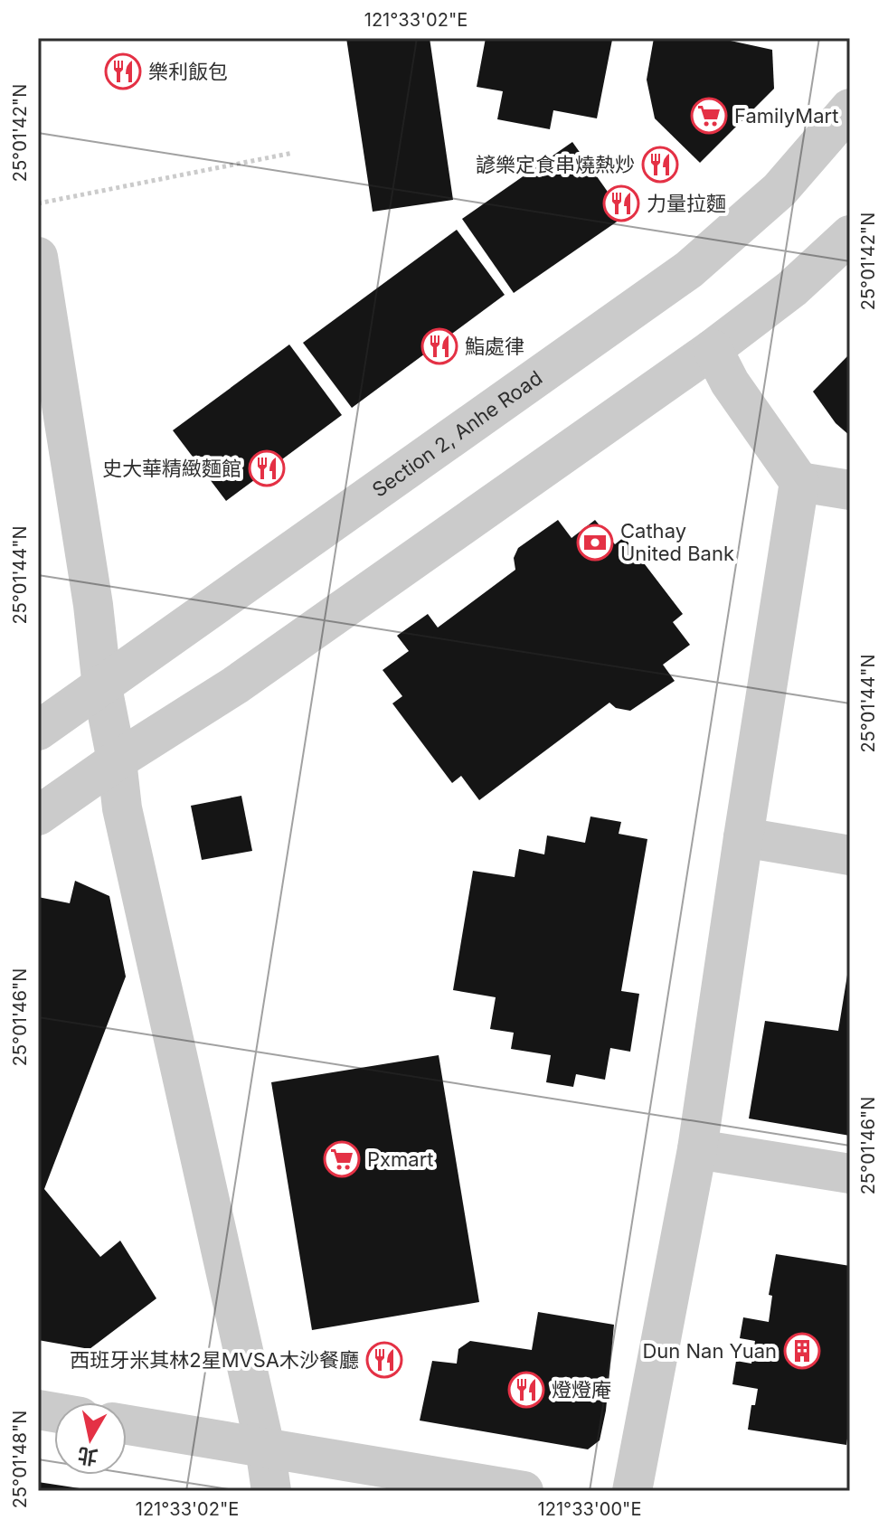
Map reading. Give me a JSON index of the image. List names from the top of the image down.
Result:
{
  "streets": {
    "street": ["Section 2, Anhe Road"]
  },
  "places": {
    "restaurant": [
      "樂利飯包",
      "諺樂定食串燒熱炒",
      "力量拉麵",
      "鮨處律",
      "史大華精緻麵館",
      "西班牙米其林2星MVSA木沙餐廳",
      "燈燈庵"
    ],
    "supermarket": ["FamilyMart", "Pxmart"],
    "bank": ["Cathay United Bank"],
    "building": ["Dun Nan Yuan"]
  },
  "north": "bottom",
  "coordinates": [
    "121°33'02\"E",
    "25°01'42\"N",
    "25°01'44\"N",
    "25°01'46\"N",
    "25°01'48\"N",
    "121°33'00\"E"
  ]
}
